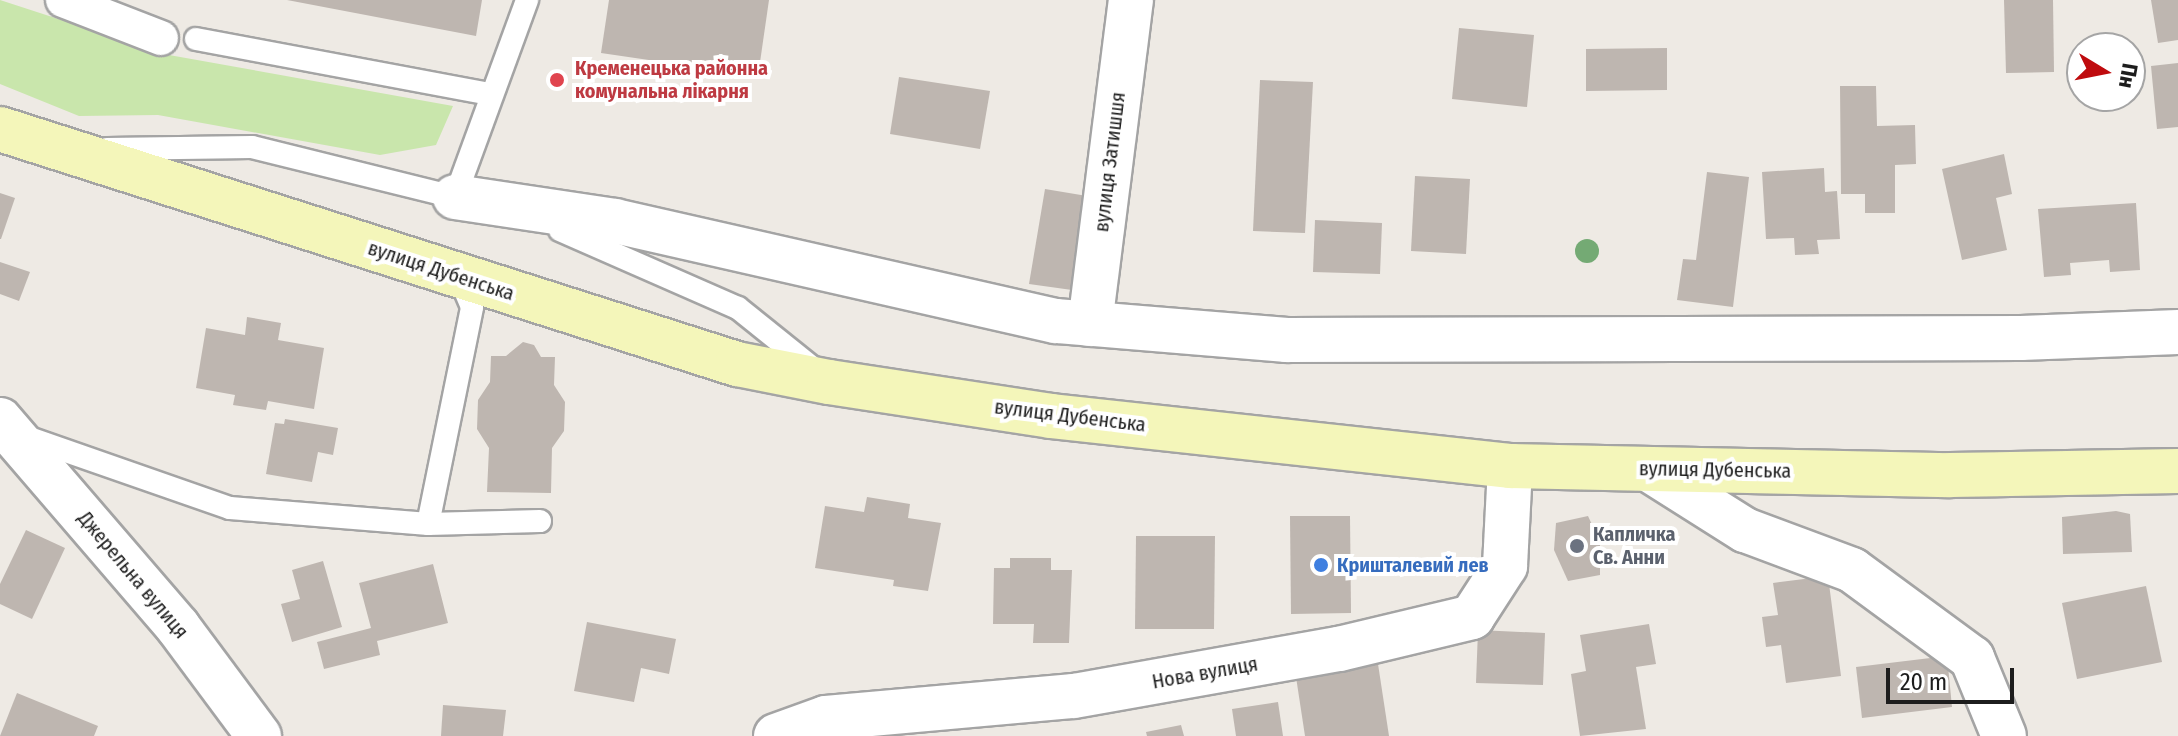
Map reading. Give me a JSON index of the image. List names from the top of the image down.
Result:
{
  "streets": {
    "main road": ["вулиця Дубенська"],
    "street": ["вулиця Затишшя", "Джерельна вулиця", "Нова вулиця"]
  },
  "crossings": [
    ["вулиця Дубенська", "Нова вулиця"]
  ],
  "places": ["Кременецька районна комунальна лікарня", "Капличка Св. Анни", "Кришталевий лев"],
  "scale_bar": "20 m",
  "north": "right"
}
